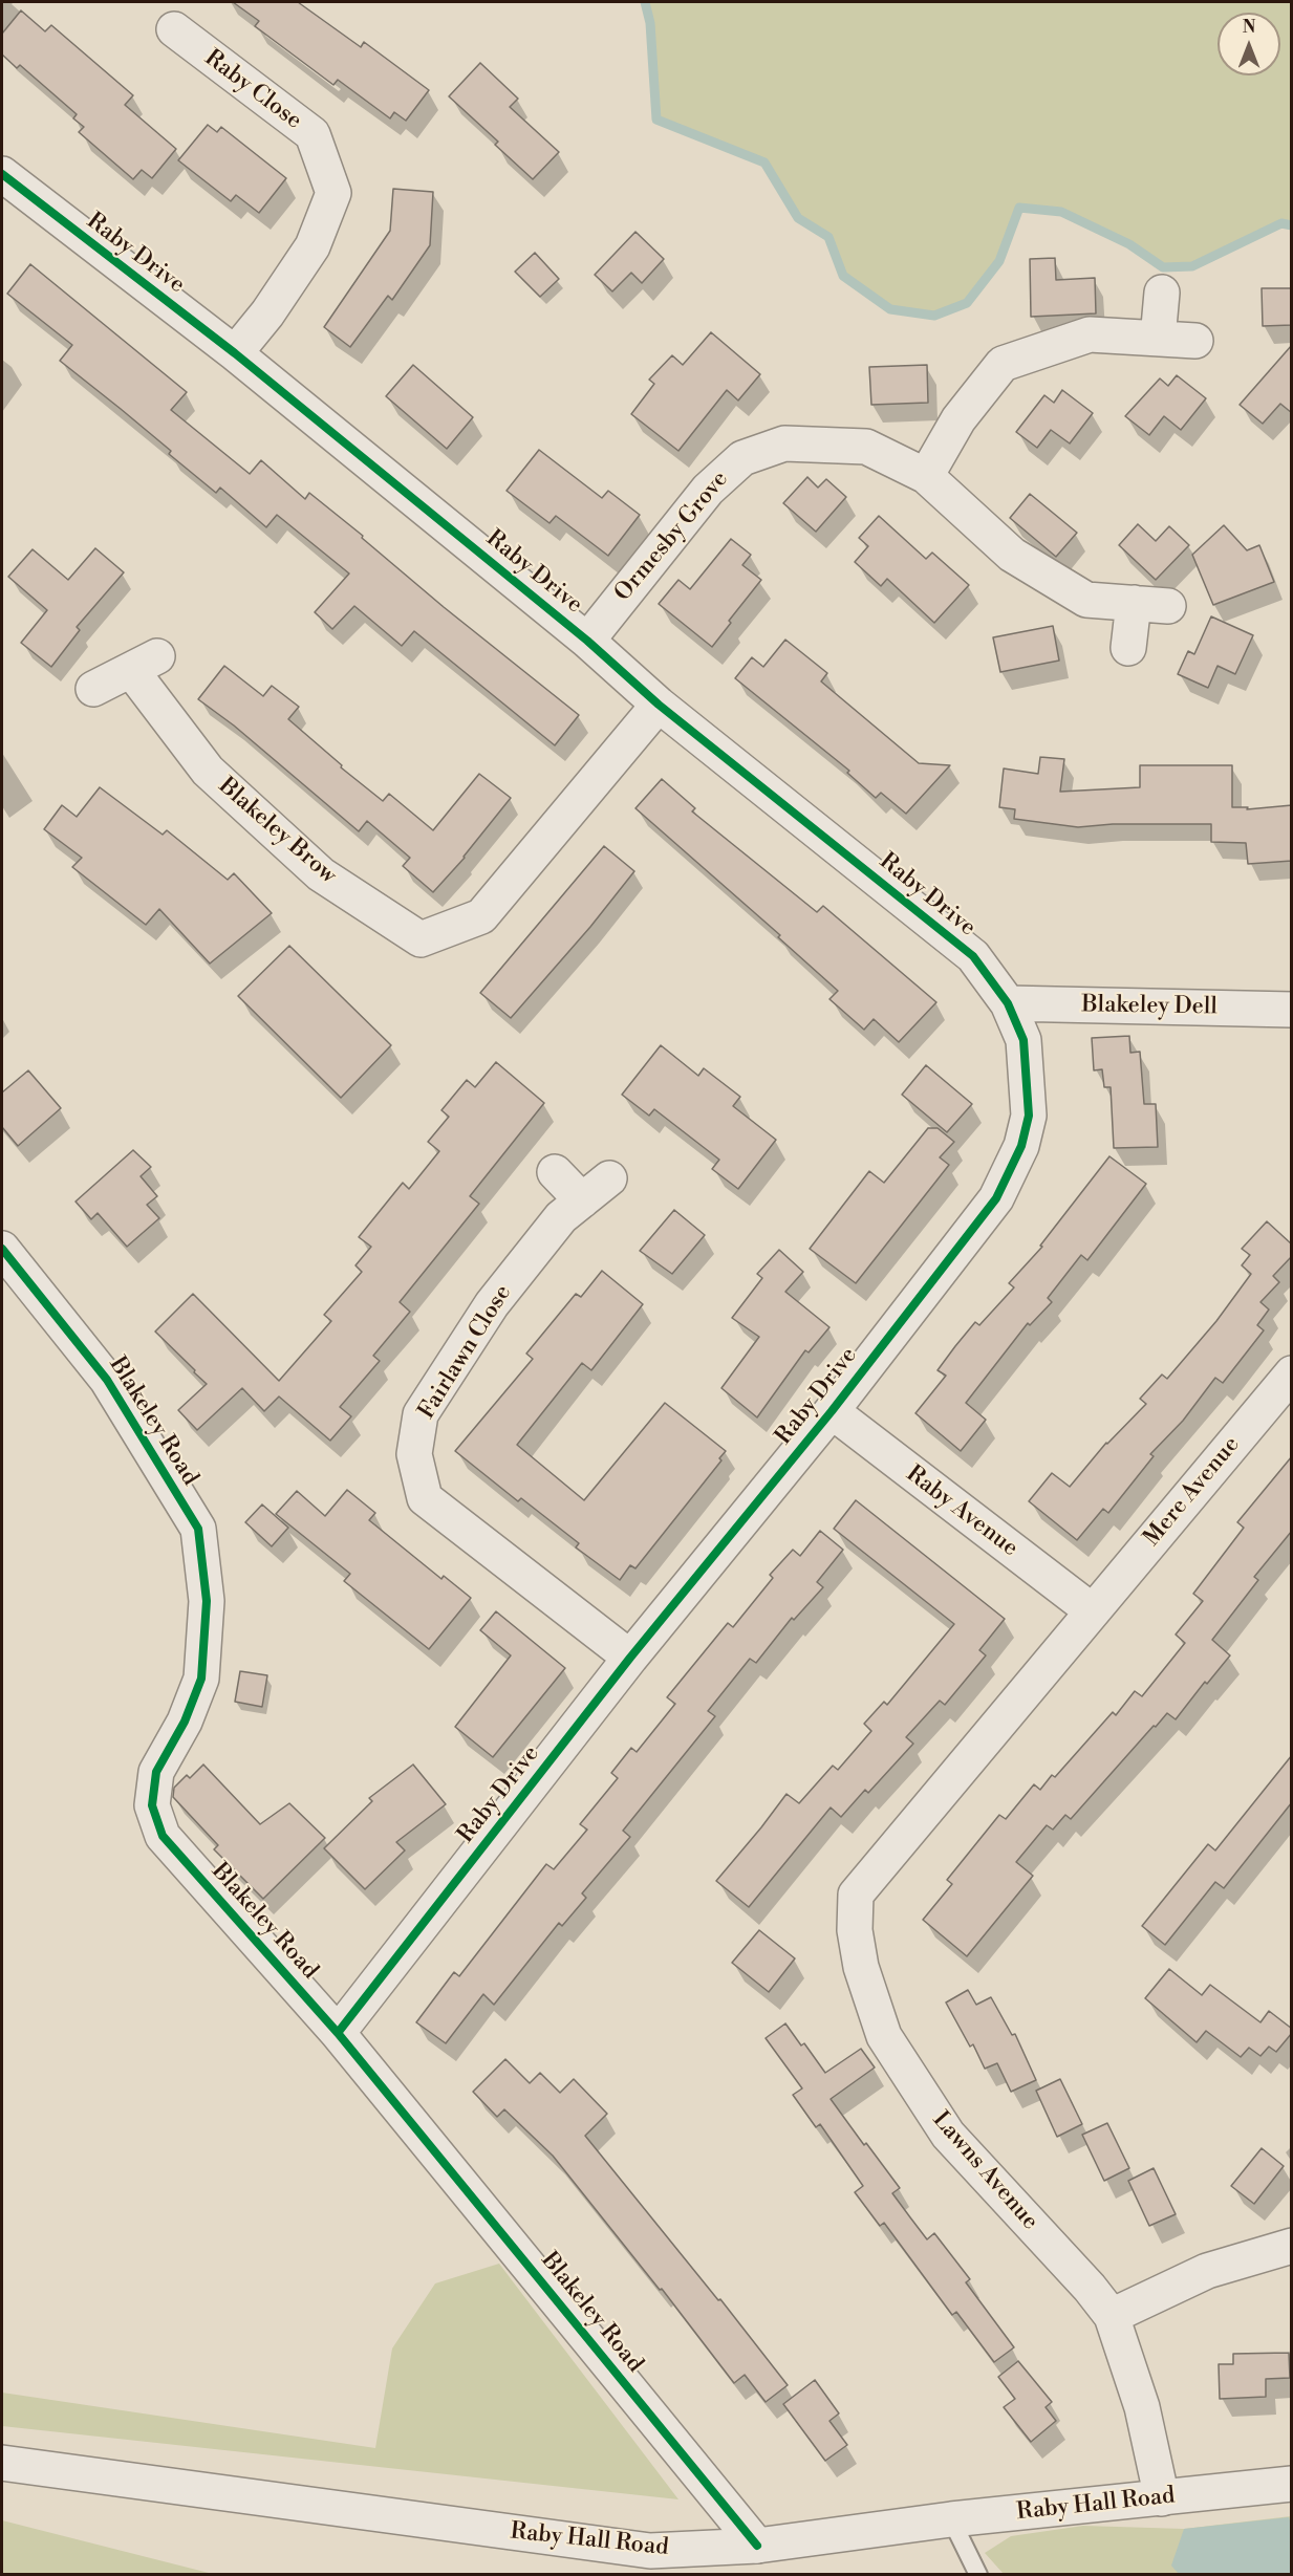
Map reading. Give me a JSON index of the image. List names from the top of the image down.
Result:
{
  "streets": {
    "street": [
      "Raby Close",
      "Raby Drive",
      "Ormesby Grove",
      "Blakeley Brow",
      "Blakeley Dell",
      "Fairlawn Close",
      "Blakeley Road",
      "Mere Avenue",
      "Raby Avenue",
      "Lawns Avenue",
      "Raby Hall Road"
    ]
  },
  "crossings": [
    ["Raby Close", "Raby Drive"],
    ["Raby Drive", "Ormesby Grove"],
    ["Raby Drive", "Blakeley Brow"],
    ["Raby Drive", "Blakeley Dell"],
    ["Raby Drive", "Fairlawn Close"],
    ["Raby Drive", "Blakeley Road"],
    ["Raby Drive", "Raby Avenue"],
    ["Blakeley Road", "Raby Hall Road"],
    ["Mere Avenue", "Raby Avenue"],
    ["Mere Avenue", "Lawns Avenue"],
    ["Raby Avenue", "Lawns Avenue"],
    ["Lawns Avenue", "Raby Hall Road"]
  ],
  "north": "top"
}
